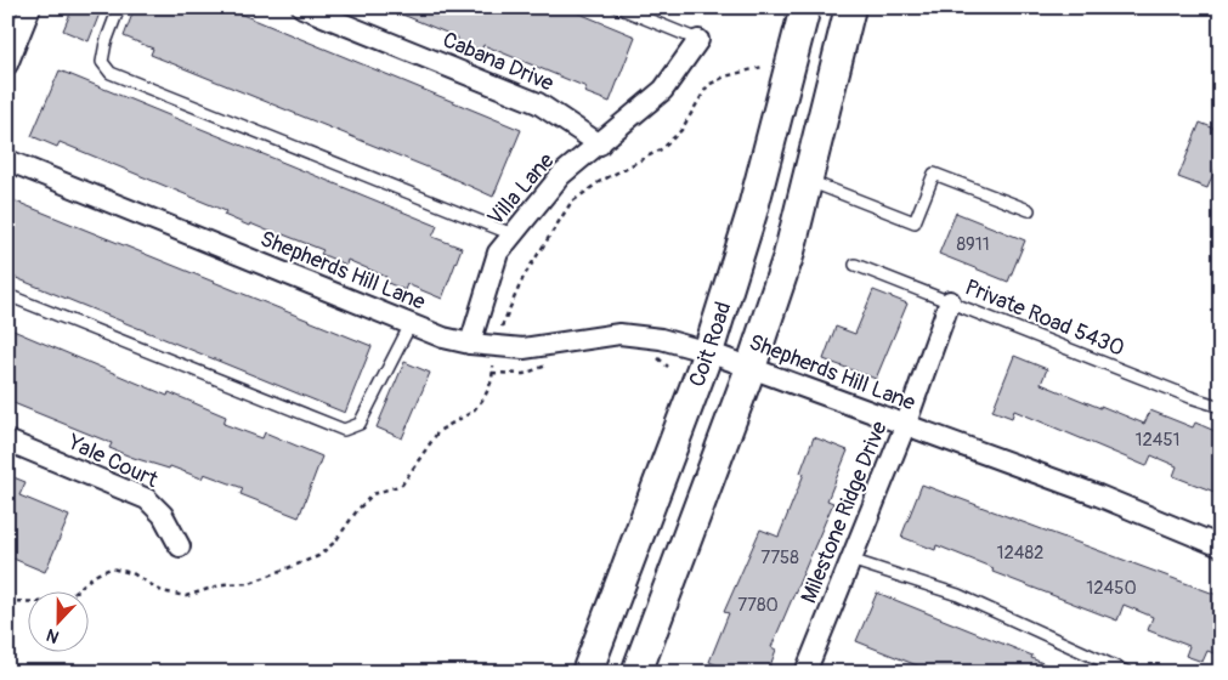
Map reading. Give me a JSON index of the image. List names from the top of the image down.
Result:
{
  "streets": {
    "main road": ["Coit Road"],
    "street": [
      "Cabana Drive",
      "Villa Lane",
      "Shepherds Hill Lane",
      "Yale Court",
      "Milestone Ridge Drive"
    ],
    "lane": ["Private Road 5430"]
  },
  "crossings": [
    ["Cabana Drive", "Villa Lane"],
    ["Villa Lane", "Shepherds Hill Lane"],
    ["Shepherds Hill Lane", "Coit Road"],
    ["Shepherds Hill Lane", "Milestone Ridge Drive"],
    ["Private Road 5430", "Milestone Ridge Drive"]
  ],
  "house_numbers": [
    "8911",
    "12451",
    "12482",
    "7758",
    "12450",
    "7780"
  ],
  "north": "bottom"
}
